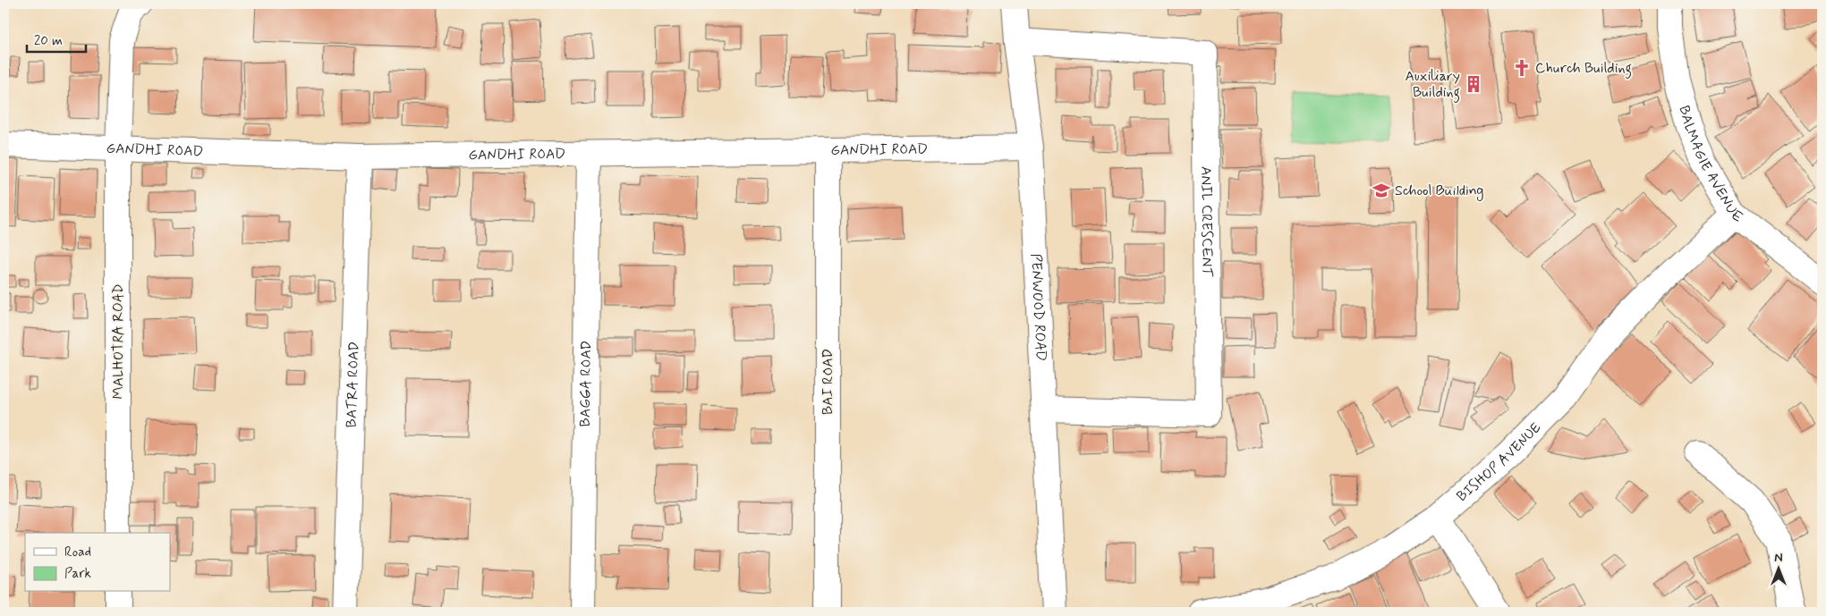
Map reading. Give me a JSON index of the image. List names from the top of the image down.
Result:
{
  "streets": {
    "street": [
      "GANDHI ROAD",
      "BALMAGIE AVENUE",
      "ANIL CRESCENT",
      "PENWOOD ROAD",
      "MALHOTRA ROAD",
      "BAI ROAD",
      "BAGGA ROAD",
      "BATRA ROAD",
      "BISHOP AVENUE"
    ]
  },
  "crossings": [
    ["GANDHI ROAD", "PENWOOD ROAD"],
    ["GANDHI ROAD", "MALHOTRA ROAD"],
    ["GANDHI ROAD", "BAI ROAD"],
    ["GANDHI ROAD", "BAGGA ROAD"],
    ["GANDHI ROAD", "BATRA ROAD"],
    ["BALMAGIE AVENUE", "BISHOP AVENUE"],
    ["ANIL CRESCENT", "PENWOOD ROAD"]
  ],
  "places": {
    "church": ["Church Building"],
    "building": ["Auxiliary Building"],
    "school or university": ["School Building"]
  },
  "legend": ["Road", "Park"],
  "scale_bar": "20 m",
  "north": "top"
}
